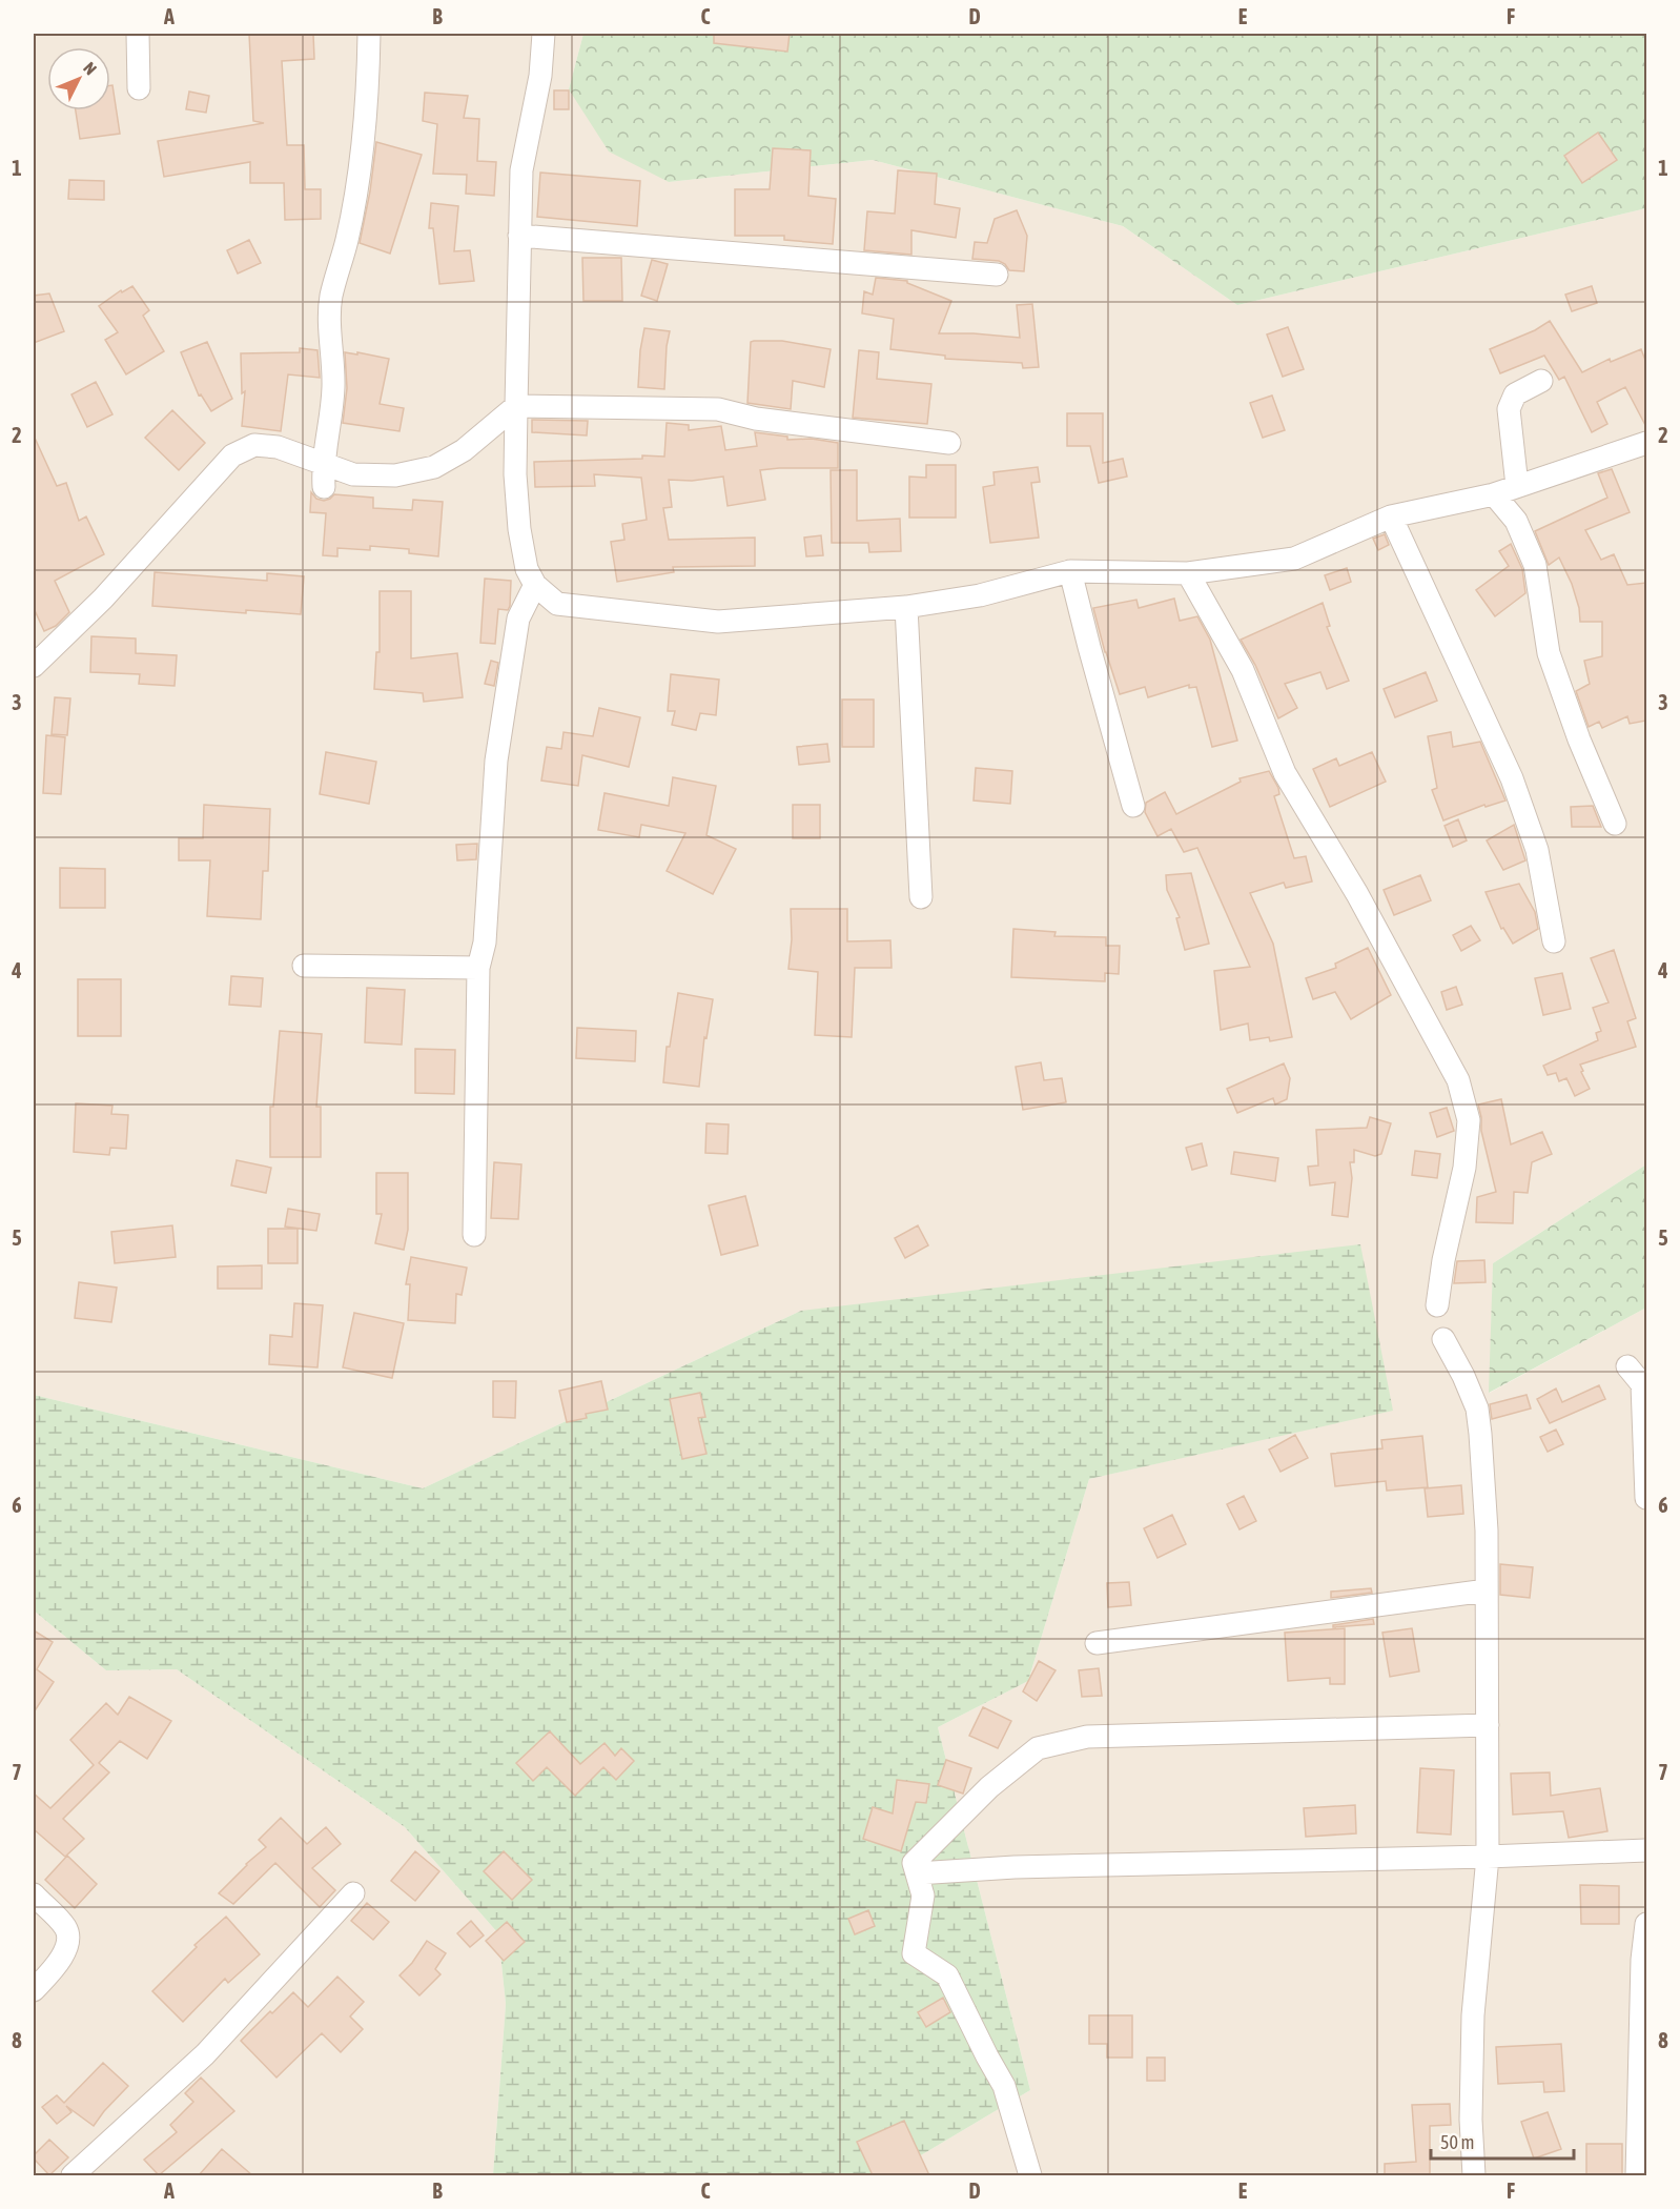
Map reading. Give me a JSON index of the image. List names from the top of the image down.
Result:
{
  "scale_bar": "50 m",
  "north": "top right",
  "grid": {
    "columns": [
      "A",
      "B",
      "C",
      "D",
      "E",
      "F"
    ],
    "rows": [
      "1",
      "2",
      "3",
      "4",
      "5",
      "6",
      "7",
      "8"
    ]
  }
}
